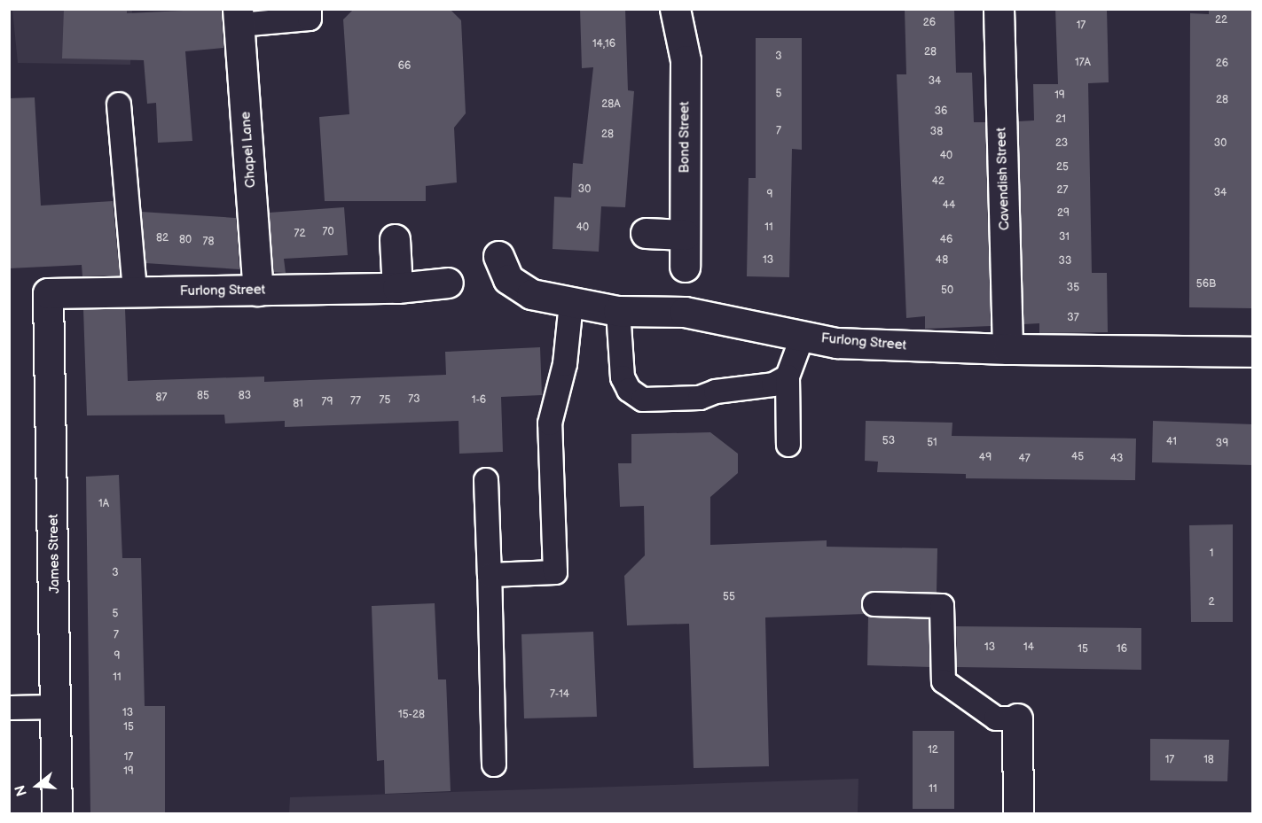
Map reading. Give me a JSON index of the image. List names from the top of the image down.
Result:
{
  "streets": {
    "street": [
      "Bond Street",
      "Chapel Lane",
      "Cavendish Street",
      "Furlong Street",
      "James Street"
    ]
  },
  "crossings": [
    ["Chapel Lane", "Furlong Street"],
    ["Cavendish Street", "Furlong Street"],
    ["Furlong Street", "James Street"]
  ],
  "house_numbers": [
    "22",
    "26",
    "17",
    "14,16",
    "28",
    "3",
    "17A",
    "26",
    "66",
    "34",
    "5",
    "19",
    "28",
    "28A",
    "36",
    "21",
    "7",
    "38",
    "28",
    "23",
    "30",
    "40",
    "25",
    "42",
    "30",
    "27",
    "34",
    "9",
    "44",
    "29",
    "40",
    "11",
    "70",
    "72",
    "31",
    "82",
    "80",
    "46",
    "78",
    "13",
    "48",
    "33",
    "56B",
    "35",
    "50",
    "37",
    "85",
    "83",
    "87",
    "73",
    "75",
    "1-6",
    "77",
    "79",
    "81",
    "53",
    "41",
    "51",
    "39",
    "45",
    "49",
    "47",
    "43",
    "1A",
    "1",
    "3",
    "55",
    "2",
    "5",
    "7",
    "13",
    "14",
    "15",
    "16",
    "9",
    "11",
    "7-14",
    "13",
    "15-28",
    "15",
    "12",
    "17",
    "17",
    "18",
    "19",
    "11"
  ],
  "north": "left"
}
